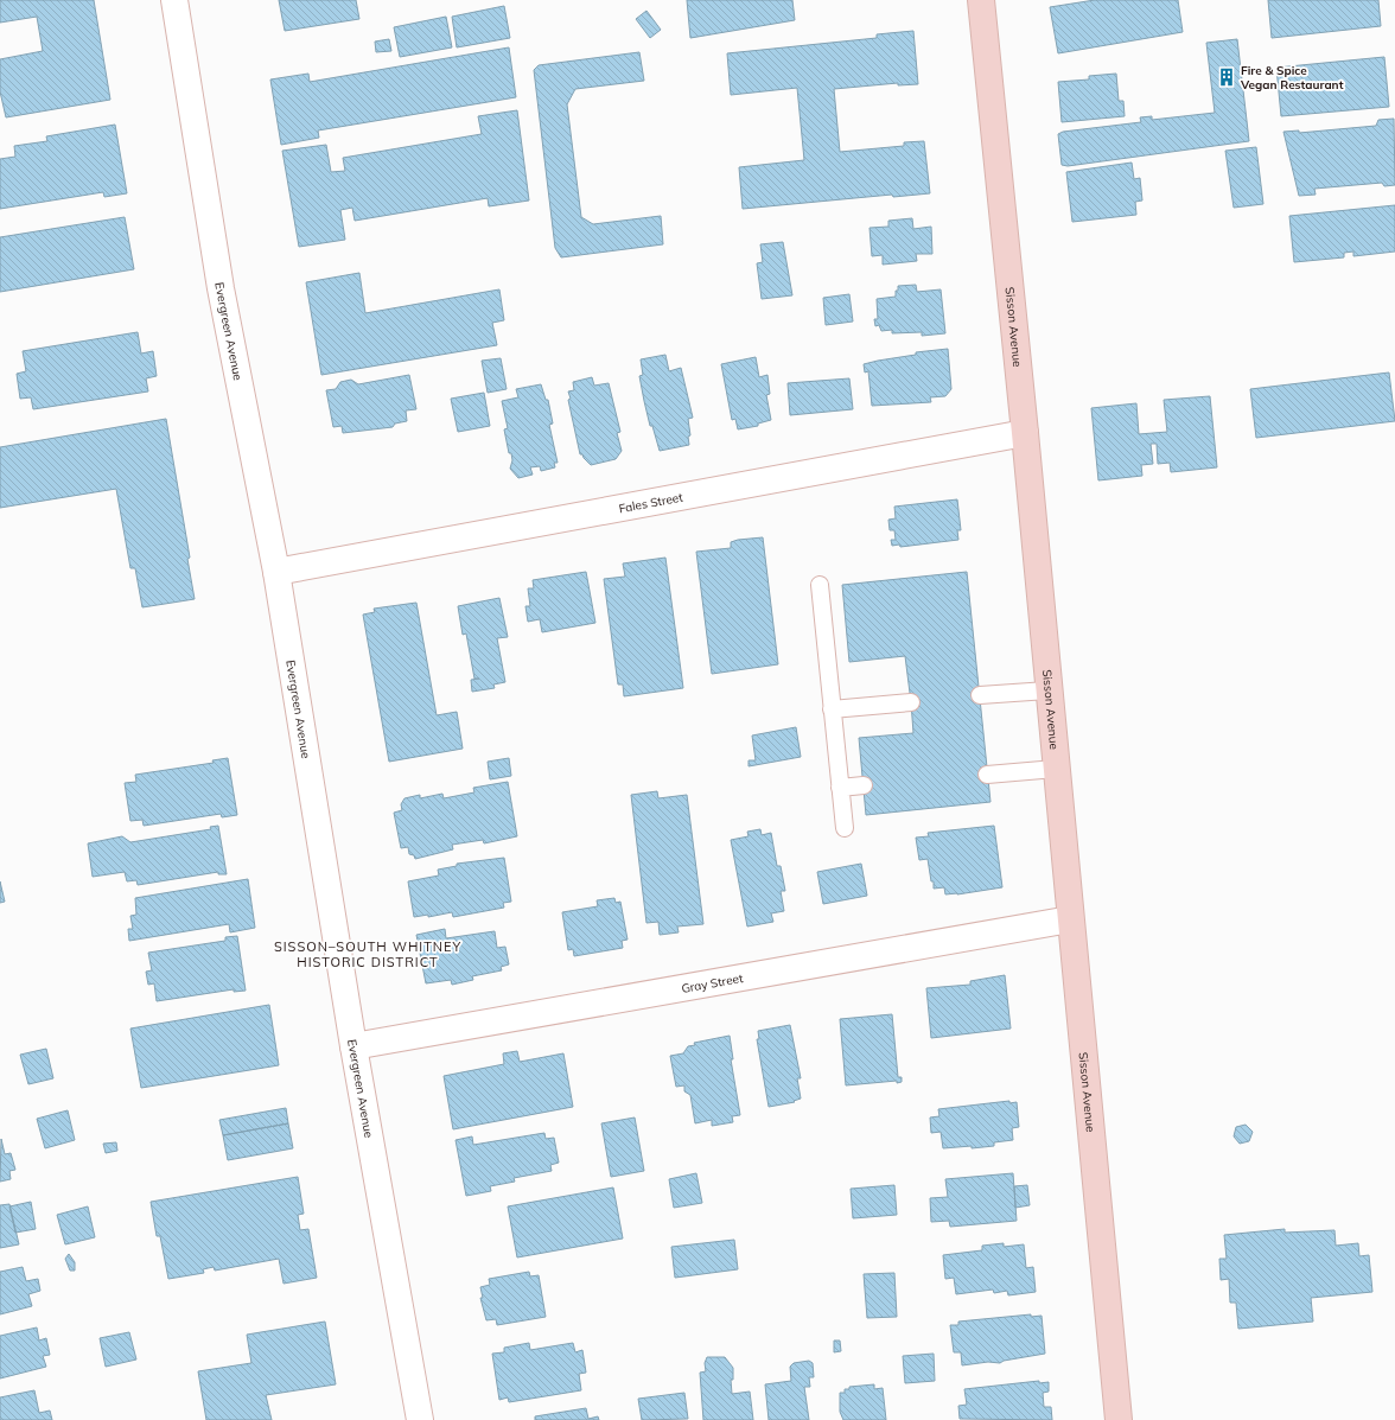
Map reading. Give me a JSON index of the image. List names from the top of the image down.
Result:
{
  "streets": {
    "main road": ["Sisson Avenue"],
    "street": ["Evergreen Avenue", "Fales Street", "Gray Street"]
  },
  "crossings": [
    ["Sisson Avenue", "Fales Street"],
    ["Sisson Avenue", "Gray Street"],
    ["Evergreen Avenue", "Fales Street"],
    ["Evergreen Avenue", "Gray Street"]
  ],
  "districts": ["SISSON–SOUTH WHITNEY HISTORIC DISTRICT"],
  "places": {
    "building": ["Fire & Spice Vegan Restaurant"]
  }
}
